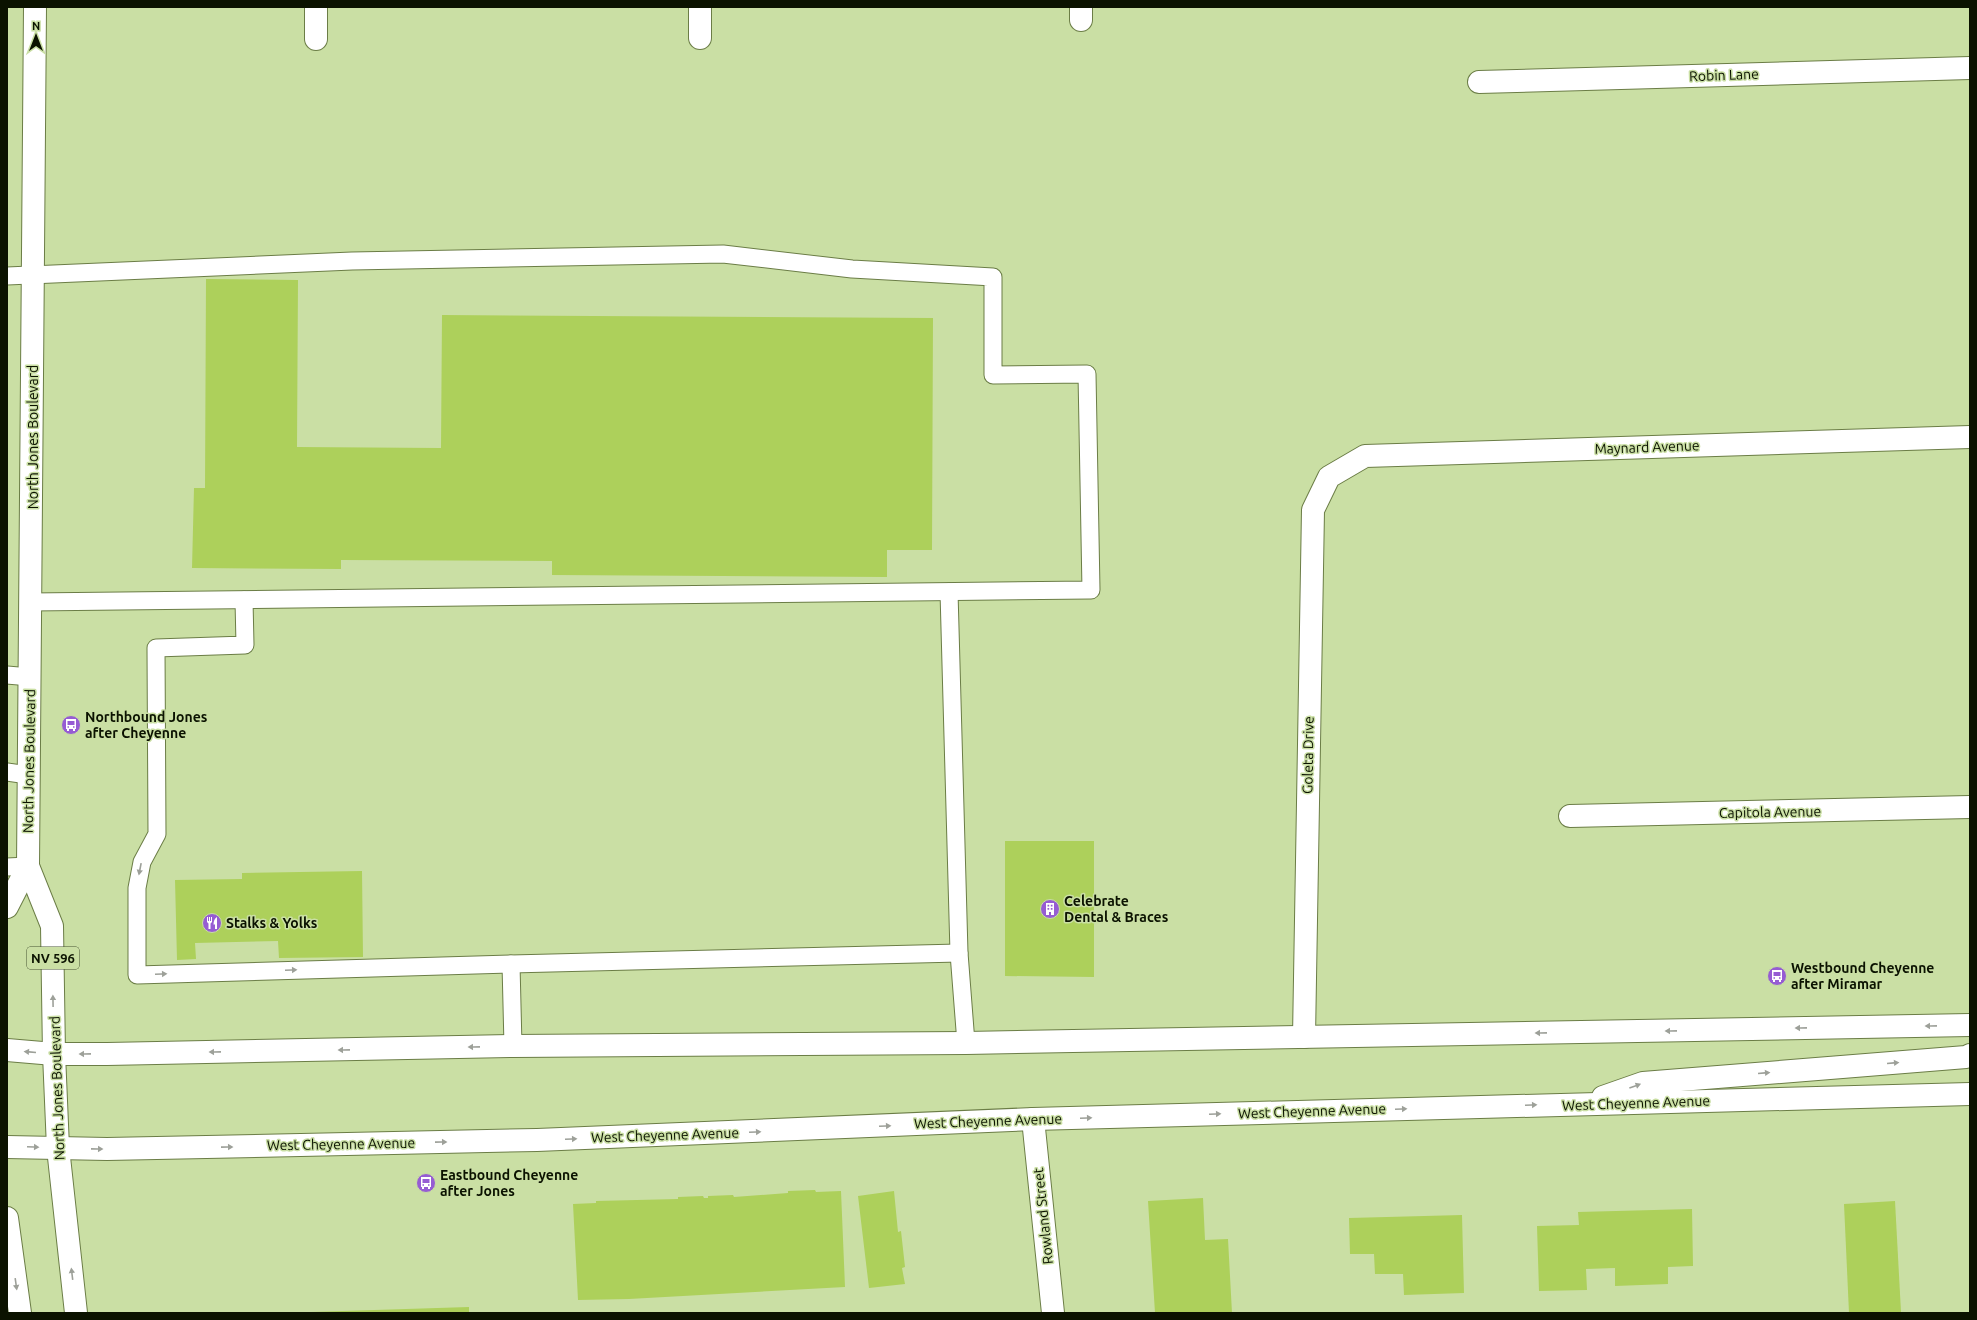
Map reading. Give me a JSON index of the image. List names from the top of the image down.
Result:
{
  "streets": {
    "main road": [
      "Robin Lane",
      "North Jones Boulevard",
      "Maynard Avenue",
      "Goleta Drive",
      "Capitola Avenue",
      "NV 596",
      "West Cheyenne Avenue",
      "Rowland Street"
    ]
  },
  "crossings": [
    ["North Jones Boulevard", "West Cheyenne Avenue"],
    ["Maynard Avenue", "Goleta Drive"],
    ["West Cheyenne Avenue", "Rowland Street"]
  ],
  "places": {
    "bus stop": ["Northbound Jones after Cheyenne", "Westbound Cheyenne after Miramar", "Eastbound Cheyenne after Jones"],
    "building": ["Celebrate Dental & Braces"],
    "restaurant": ["Stalks & Yolks"]
  },
  "north": "top"
}
